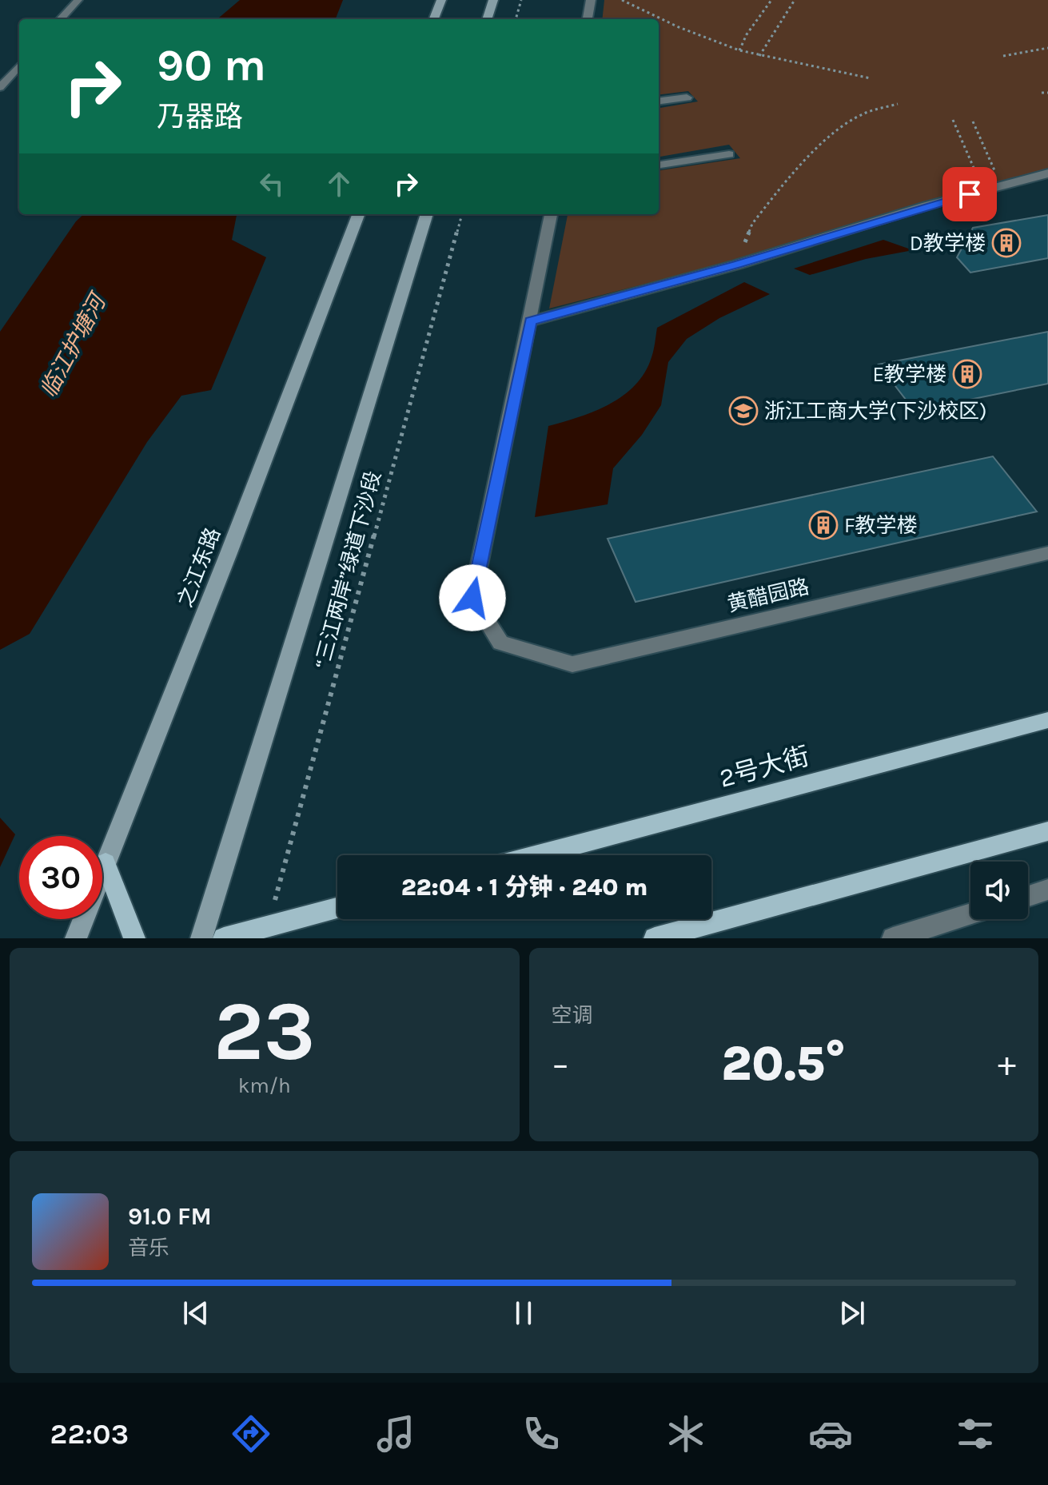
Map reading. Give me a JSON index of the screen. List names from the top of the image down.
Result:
{
  "streets": {
    "main road": ["之江东路", "2号大街"],
    "street": ["黄醋园路"],
    "path": ["“三江两岸”绿道下沙段"]
  },
  "water": ["临江护塘河"],
  "places": {
    "building": ["D教学楼", "E教学楼", "F教学楼"],
    "school or university": ["浙江工商大学(下沙校区)"]
  },
  "page": {
    "turn": ["90 m", "乃器路"],
    "limit": "30",
    "trip": "22:04 · 1 分钟 · 240 m",
    "tile": [
      ["23", "km/h"],
      "空调"
    ],
    "heat": ["−", "20.5°", "+"],
    "song": ["91.0 FM", "音乐"],
    "tabs": "22:03"
  }
}
